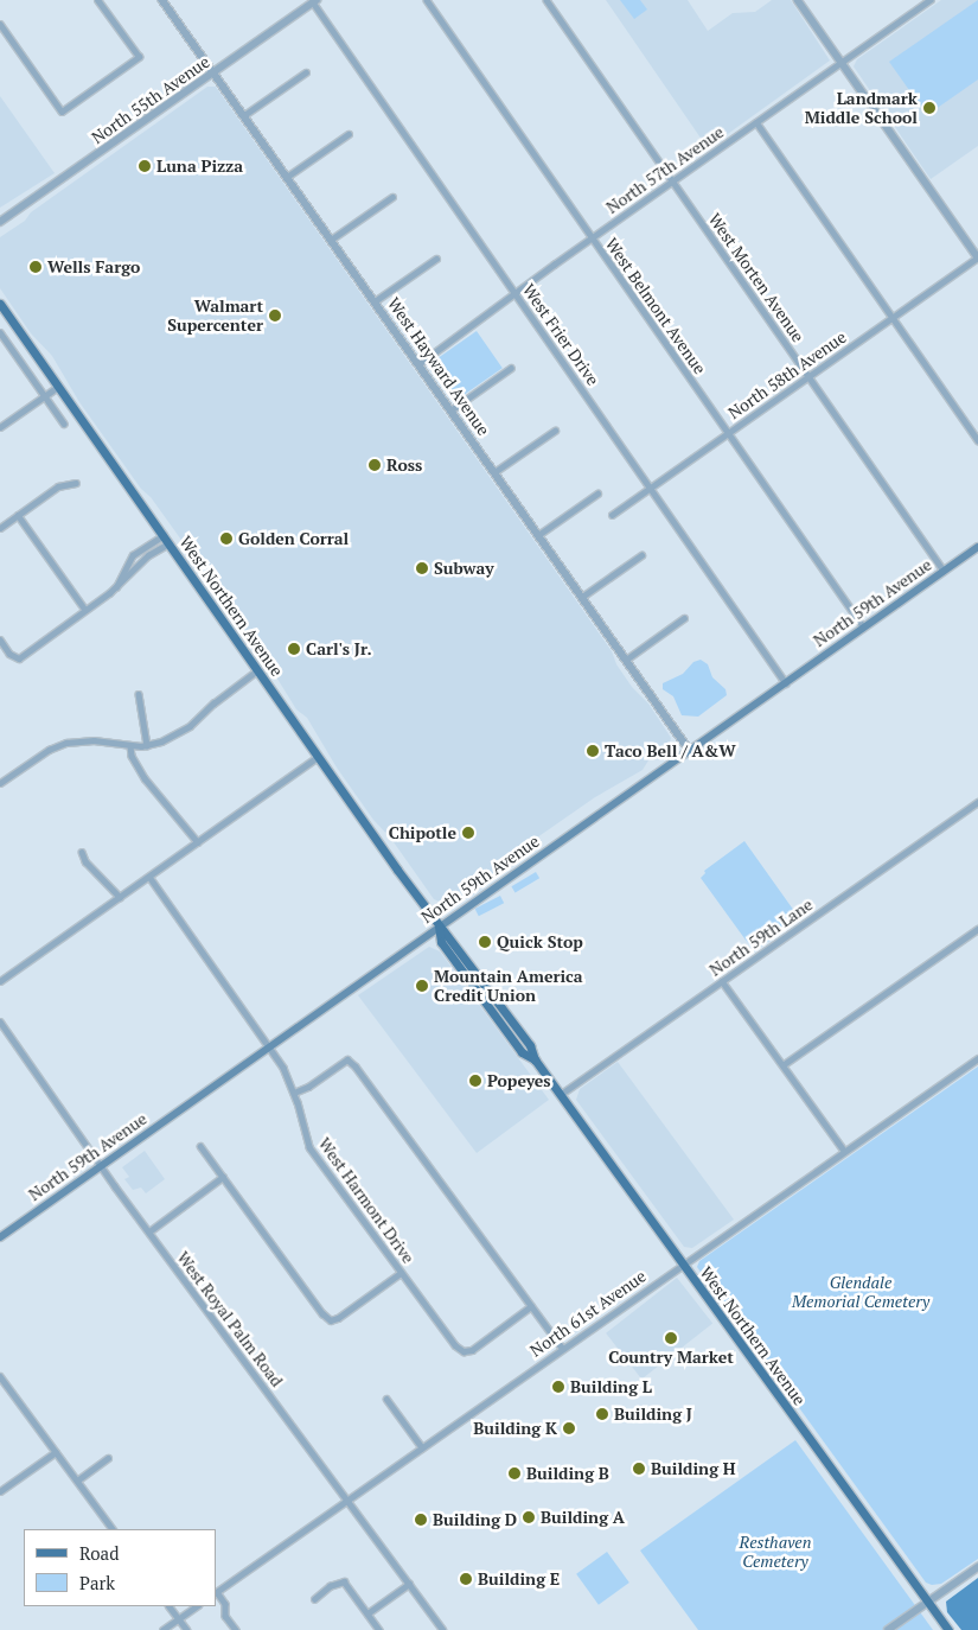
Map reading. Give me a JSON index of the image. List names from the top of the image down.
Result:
{
  "streets": {
    "main road": ["North 59th Avenue", "West Northern Avenue"],
    "street": [
      "North 55th Avenue",
      "North 57th Avenue",
      "West Morten Avenue",
      "West Belmont Avenue",
      "West Frier Drive",
      "West Hayward Avenue",
      "North 58th Avenue",
      "North 59th Lane",
      "West Harmont Drive",
      "North 61st Avenue",
      "West Royal Palm Road"
    ]
  },
  "crossings": [
    ["North 55th Avenue", "West Frier Drive"],
    ["North 55th Avenue", "West Hayward Avenue"],
    ["North 57th Avenue", "West Morten Avenue"],
    ["North 57th Avenue", "West Belmont Avenue"],
    ["North 57th Avenue", "West Frier Drive"],
    ["North 57th Avenue", "West Hayward Avenue"],
    ["West Morten Avenue", "North 58th Avenue"],
    ["West Morten Avenue", "North 59th Avenue"],
    ["West Belmont Avenue", "North 58th Avenue"],
    ["West Belmont Avenue", "North 59th Avenue"],
    ["West Frier Drive", "North 58th Avenue"],
    ["West Frier Drive", "North 59th Avenue"],
    ["West Hayward Avenue", "North 59th Avenue"],
    ["North 59th Avenue", "West Northern Avenue"],
    ["North 59th Avenue", "West Harmont Drive"],
    ["North 59th Avenue", "West Royal Palm Road"],
    ["West Northern Avenue", "North 59th Lane"],
    ["West Northern Avenue", "North 61st Avenue"],
    ["North 61st Avenue", "West Royal Palm Road"]
  ],
  "parks": ["Glendale Memorial Cemetery", "Resthaven Cemetery"],
  "places": [
    "Landmark Middle School",
    "Luna Pizza",
    "Wells Fargo",
    "Walmart Supercenter",
    "Ross",
    "Golden Corral",
    "Subway",
    "Carl's Jr.",
    "Taco Bell / A&W",
    "Chipotle",
    "Quick Stop",
    "Mountain America Credit Union",
    "Popeyes",
    "Country Market",
    "Building L",
    "Building J",
    "Building K",
    "Building H",
    "Building B",
    "Building A",
    "Building D",
    "Building E"
  ],
  "legend": ["Road", "Park"]
}
